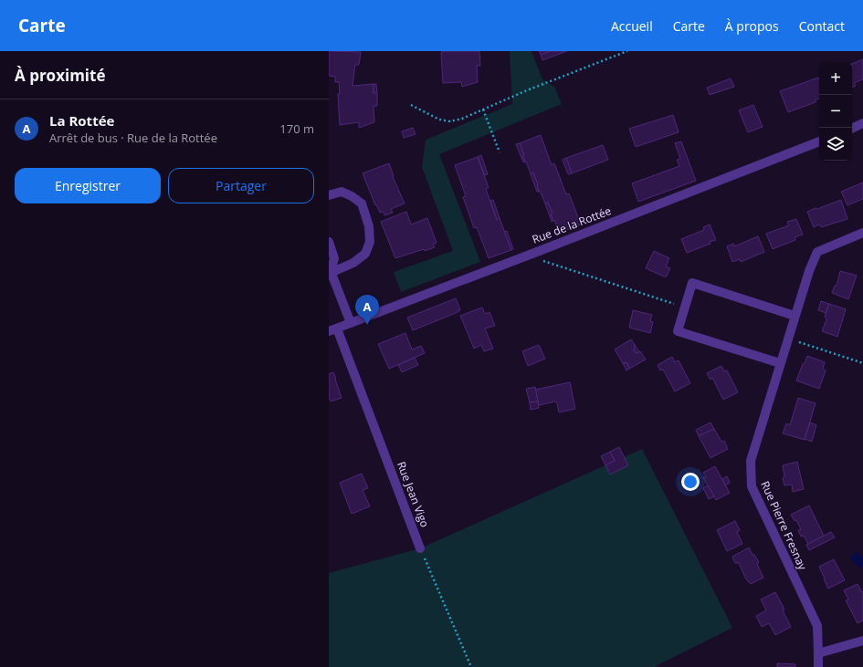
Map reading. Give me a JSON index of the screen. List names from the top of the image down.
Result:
{
  "streets": {
    "street": ["Rue de la Rottée", "Rue Jean Vigo", "Rue Pierre Fresnay"]
  },
  "crossings": [
    ["Rue de la Rottée", "Rue Jean Vigo"]
  ],
  "page": {
    "header": "Carte",
    "nav": [
      "Accueil",
      "Carte",
      "À propos",
      "Contact"
    ],
    "heading": "À proximité",
    "map_buttons": ["+", "−"],
    "list": [
      {
        "mark": "A",
        "name": "La Rottée",
        "note": "Arrêt de bus · Rue de la Rottée",
        "value": "170 m"
      }
    ],
    "buttons": ["Enregistrer", "Partager"],
    "pins": "A"
  }
}
